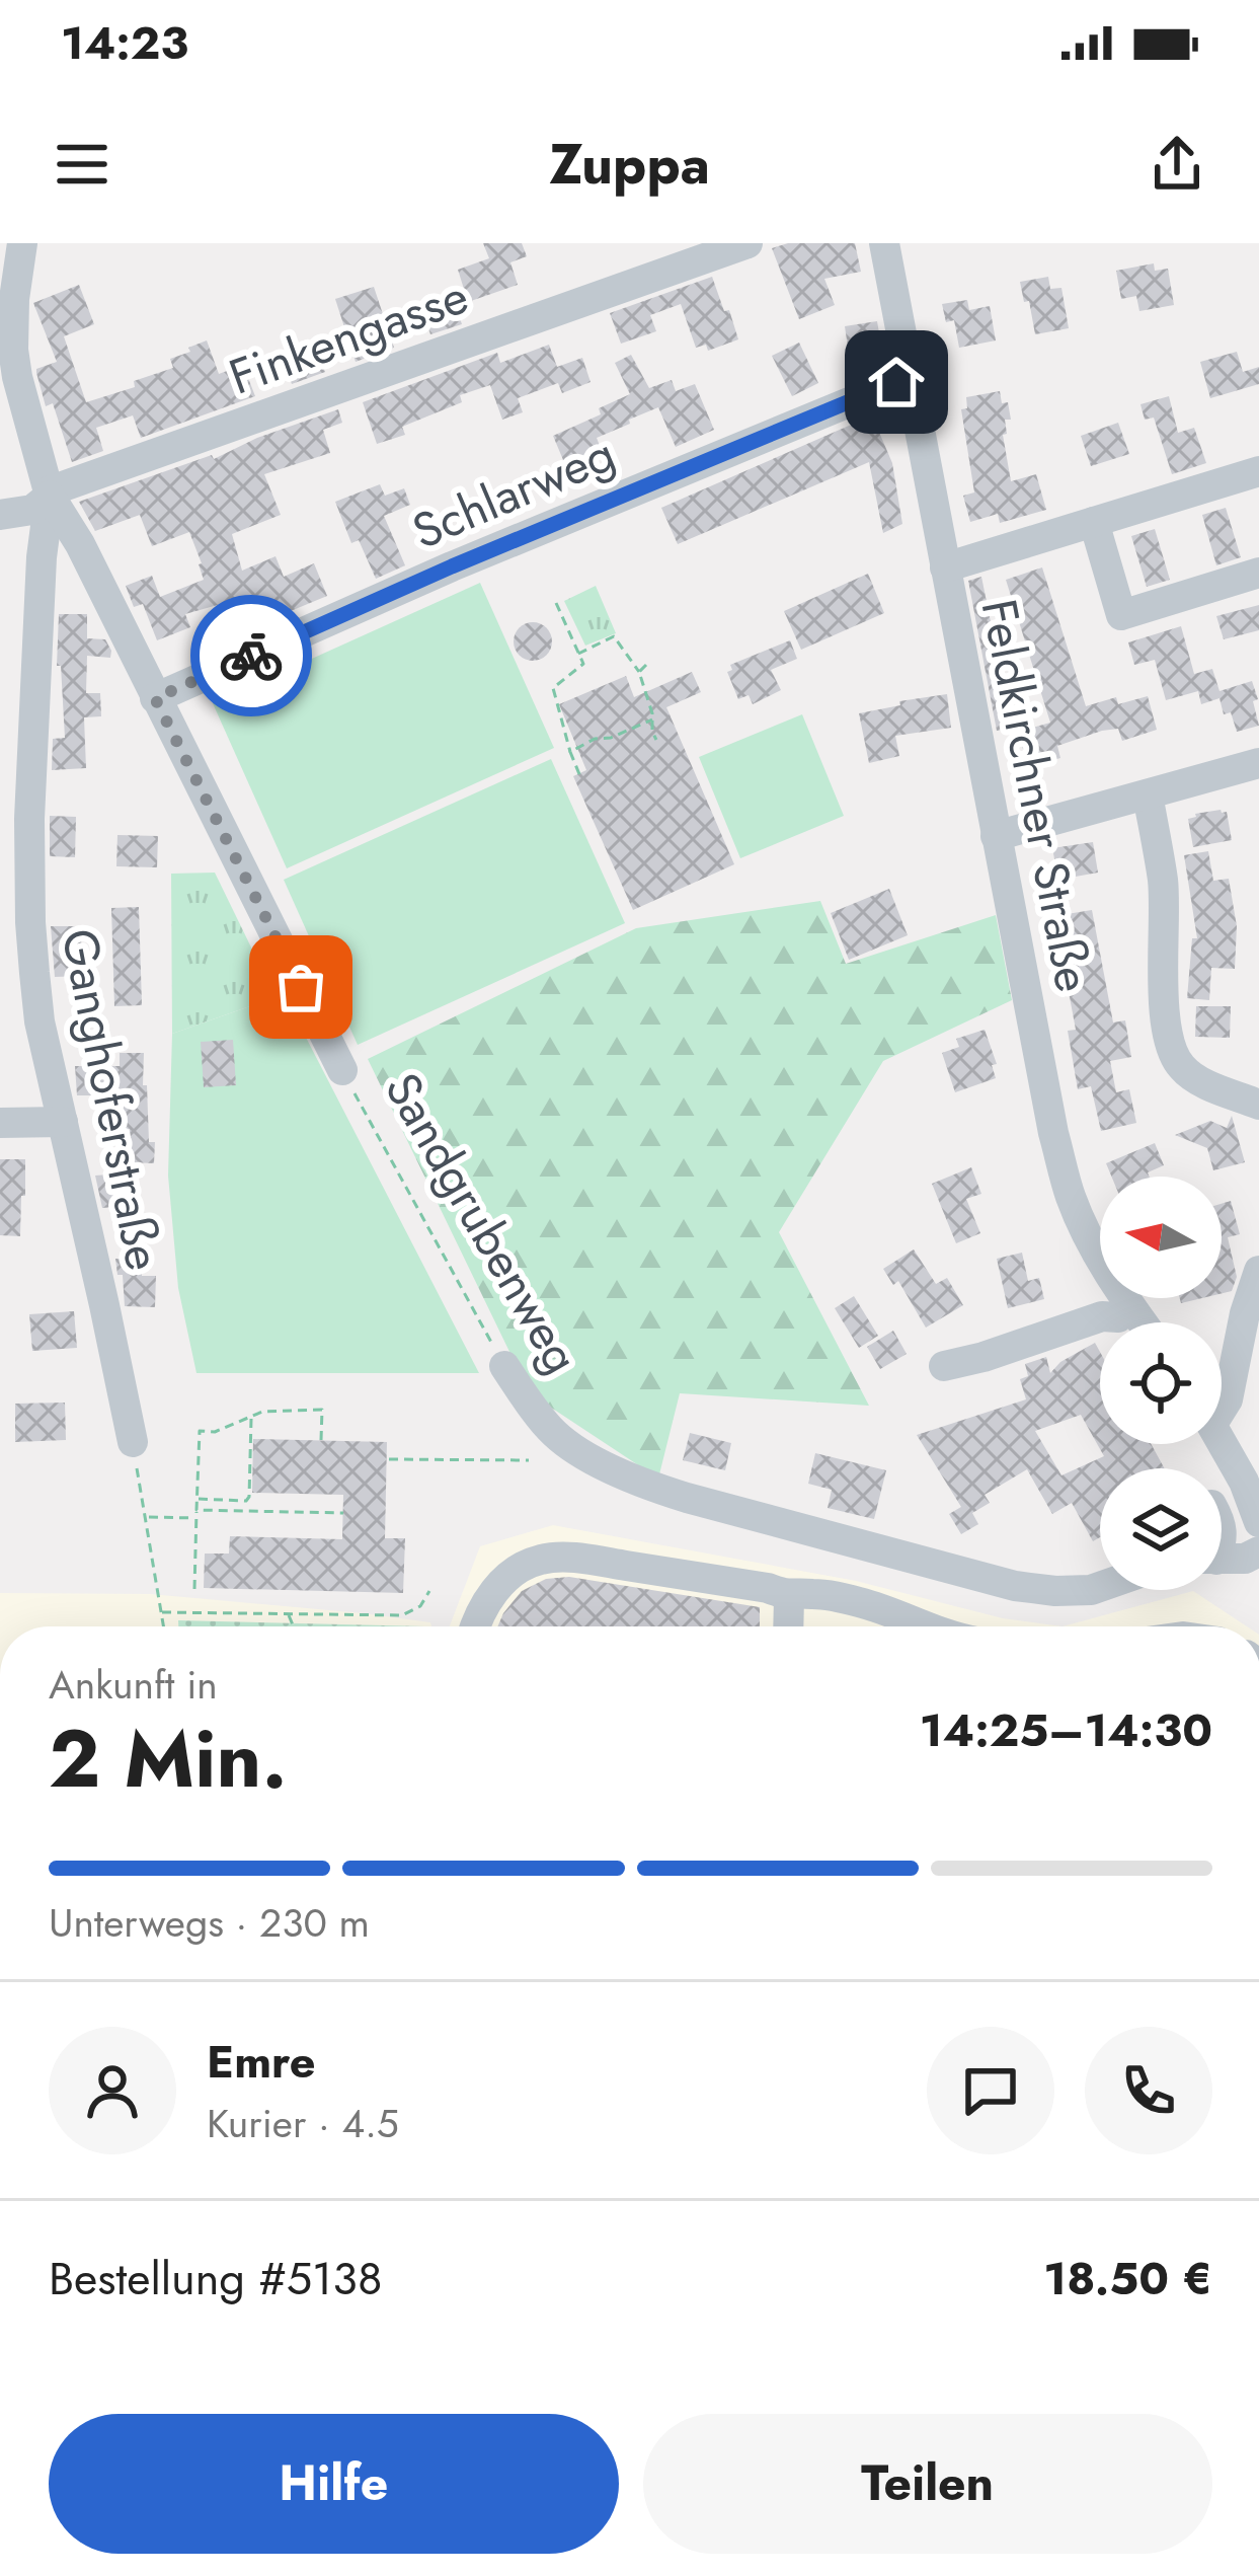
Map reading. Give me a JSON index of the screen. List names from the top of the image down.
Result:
{
  "streets": {
    "street": [
      "Finkengasse",
      "Schlarweg",
      "Feldkirchner Straße",
      "Ganghoferstraße",
      "Sandgrubenweg"
    ]
  },
  "crossings": [
    ["Finkengasse", "Ganghoferstraße"],
    ["Finkengasse", "Sandgrubenweg"],
    ["Schlarweg", "Feldkirchner Straße"],
    ["Schlarweg", "Sandgrubenweg"],
    ["Ganghoferstraße", "Sandgrubenweg"]
  ],
  "north": "left",
  "page": {
    "status": "14:23",
    "header": "Zuppa",
    "heading": ["2 Min.", "Ankunft in", "14:25–14:30"],
    "panel": [
      "Emre",
      "Kurier · 4.5",
      "Bestellung #5138",
      "18.50 €"
    ],
    "bar": "Unterwegs · 230 m",
    "buttons": ["Hilfe", "Teilen"]
  }
}
